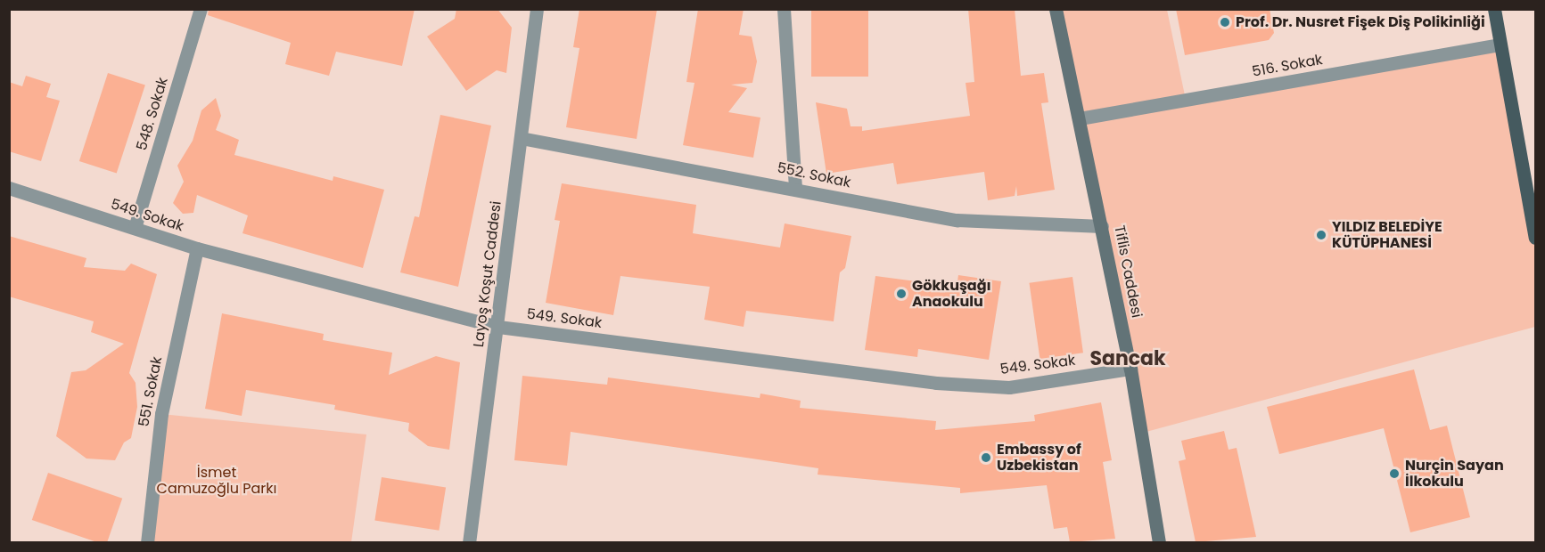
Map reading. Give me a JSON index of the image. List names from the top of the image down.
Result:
{
  "streets": {
    "street": [
      "516. Sokak",
      "548. Sokak",
      "552. Sokak",
      "549. Sokak",
      "Tiflis Caddesi",
      "Layoş Koşut Caddesi",
      "551. Sokak"
    ]
  },
  "crossings": [
    ["516. Sokak", "Tiflis Caddesi"],
    ["548. Sokak", "549. Sokak"],
    ["552. Sokak", "Tiflis Caddesi"],
    ["552. Sokak", "Layoş Koşut Caddesi"],
    ["549. Sokak", "Tiflis Caddesi"],
    ["549. Sokak", "Layoş Koşut Caddesi"],
    ["549. Sokak", "551. Sokak"]
  ],
  "districts": ["Sancak"],
  "parks": ["İsmet Camuzoğlu Parkı"],
  "places": [
    "Prof. Dr. Nusret Fişek Diş Polikinliği",
    "YILDIZ BELEDİYE KÜTÜPHANESİ",
    "Gökkuşağı Anaokulu",
    "Embassy of Uzbekistan",
    "Nurçin Sayan İlkokulu"
  ]
}
